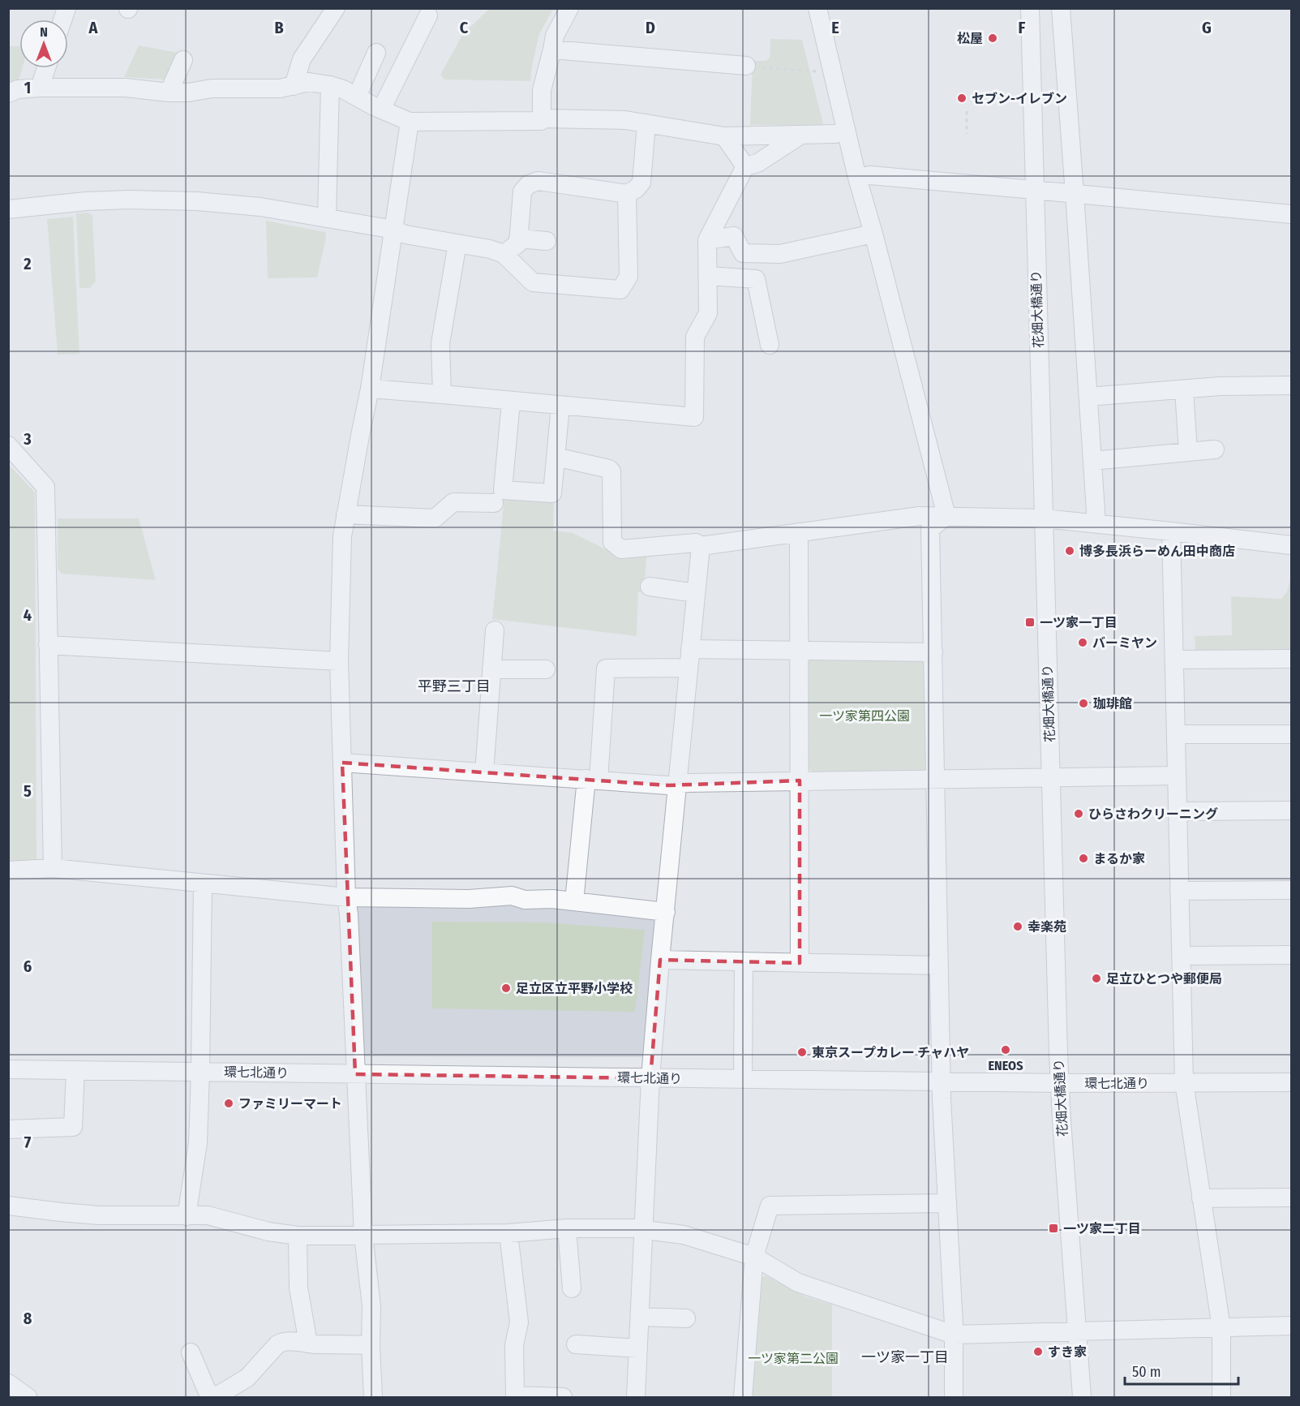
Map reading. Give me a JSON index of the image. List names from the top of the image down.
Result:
{
  "streets": {
    "street": ["花畑大橋通り", "環七北通り"]
  },
  "crossings": [
    ["花畑大橋通り", "環七北通り"]
  ],
  "districts": ["平野三丁目", "一ツ家一丁目"],
  "parks": ["一ツ家第四公園", "一ツ家第二公園"],
  "places": {
    "other": [
      "松屋",
      "セブン-イレブン",
      "博多長浜らーめん田中商店",
      "バーミヤン",
      "珈琲館",
      "ひらさわクリーニング",
      "まるか家",
      "幸楽苑",
      "足立ひとつや郵便局",
      "足立区立平野小学校",
      "ENEOS",
      "東京スープカレー チャハヤ",
      "ファミリーマート",
      "すき家"
    ],
    "transit": ["一ツ家一丁目", "一ツ家二丁目"]
  },
  "scale_bar": "50 m",
  "north": "top",
  "grid": {
    "columns": [
      "A",
      "B",
      "C",
      "D",
      "E",
      "F",
      "G"
    ],
    "rows": [
      "1",
      "2",
      "3",
      "4",
      "5",
      "6",
      "7",
      "8"
    ]
  }
}
